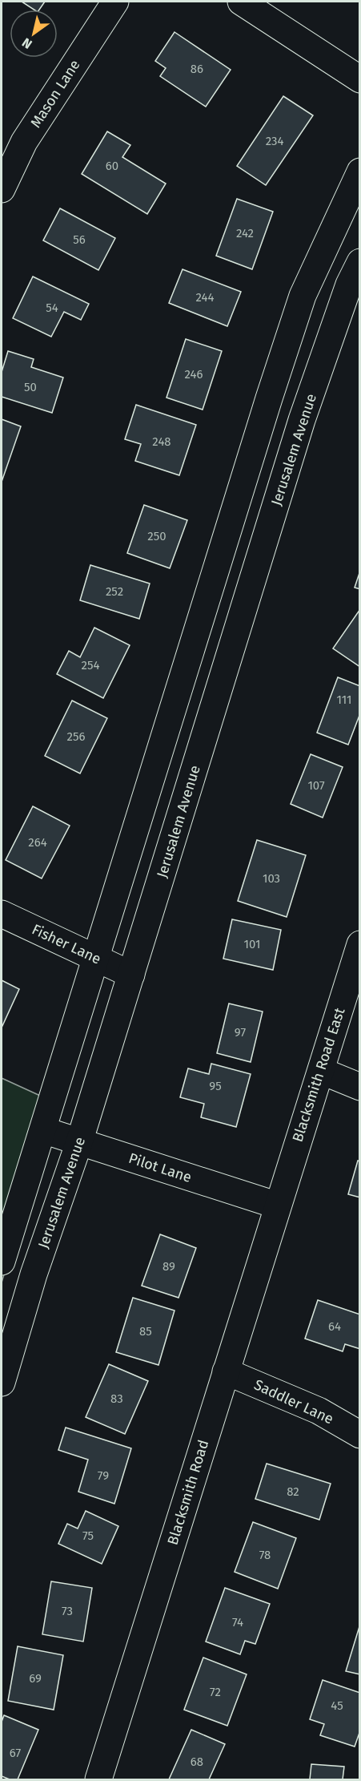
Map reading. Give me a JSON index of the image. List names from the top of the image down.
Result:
{
  "streets": {
    "main road": [
      "Mason Lane",
      "Jerusalem Avenue",
      "Fisher Lane",
      "Blacksmith Road East",
      "Pilot Lane",
      "Saddler Lane",
      "Blacksmith Road"
    ]
  },
  "crossings": [
    ["Jerusalem Avenue", "Fisher Lane"],
    ["Jerusalem Avenue", "Pilot Lane"],
    ["Blacksmith Road East", "Pilot Lane"],
    ["Blacksmith Road East", "Blacksmith Road"],
    ["Pilot Lane", "Blacksmith Road"],
    ["Saddler Lane", "Blacksmith Road"]
  ],
  "house_numbers": [
    "86",
    "234",
    "60",
    "242",
    "56",
    "244",
    "54",
    "246",
    "50",
    "248",
    "250",
    "252",
    "254",
    "111",
    "256",
    "107",
    "264",
    "103",
    "101",
    "97",
    "95",
    "89",
    "64",
    "85",
    "83",
    "79",
    "82",
    "75",
    "78",
    "73",
    "74",
    "69",
    "72",
    "45",
    "67",
    "68"
  ],
  "north": "bottom left"
}
